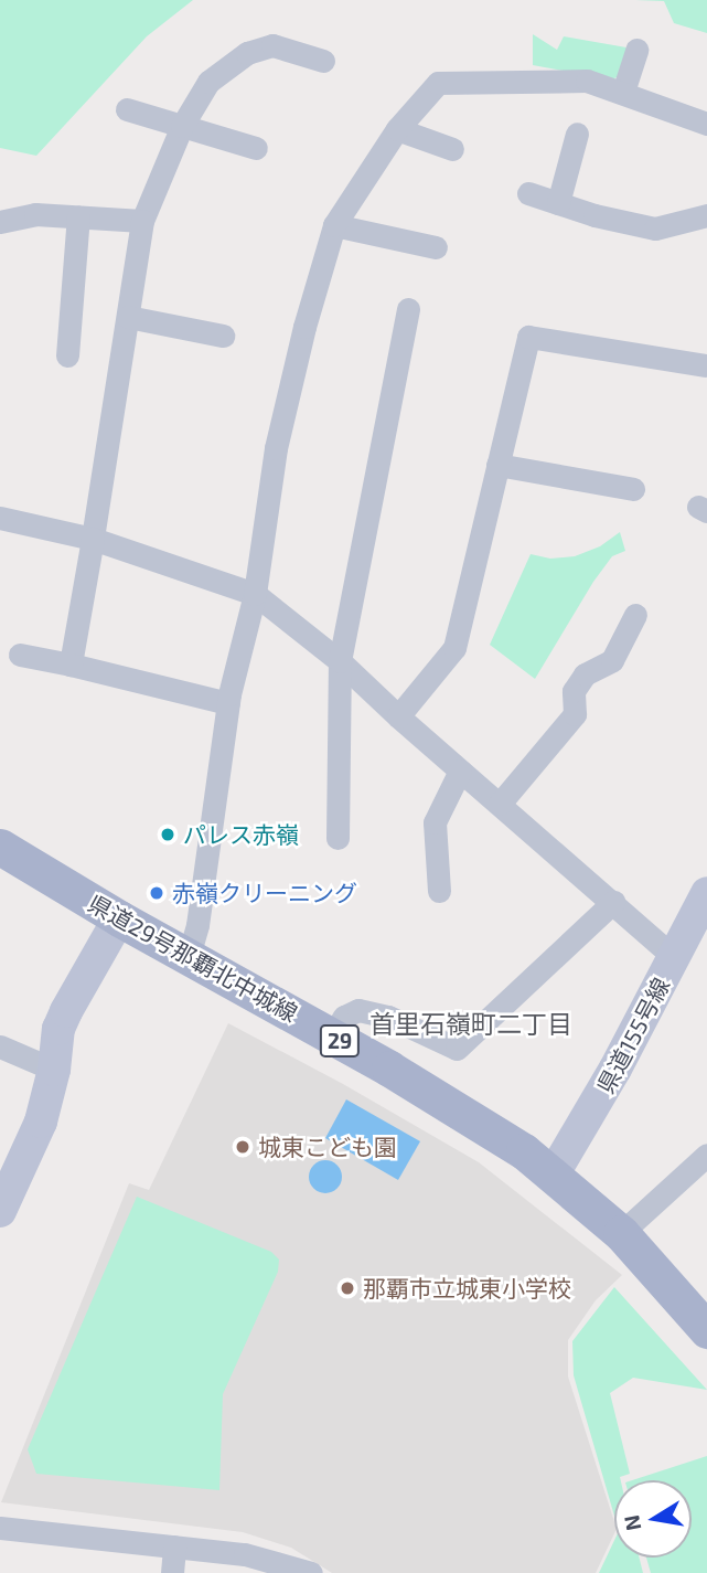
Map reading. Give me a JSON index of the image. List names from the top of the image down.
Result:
{
  "streets": {
    "main road": ["県道29号那覇北中城線", "県道155号線", "29"]
  },
  "crossings": [
    ["県道29号那覇北中城線", "県道155号線"]
  ],
  "districts": ["首里石嶺町二丁目"],
  "places": [
    "パレス赤嶺",
    "赤嶺クリーニング",
    "城東こども園",
    "那覇市立城東小学校"
  ],
  "north": "left"
}
